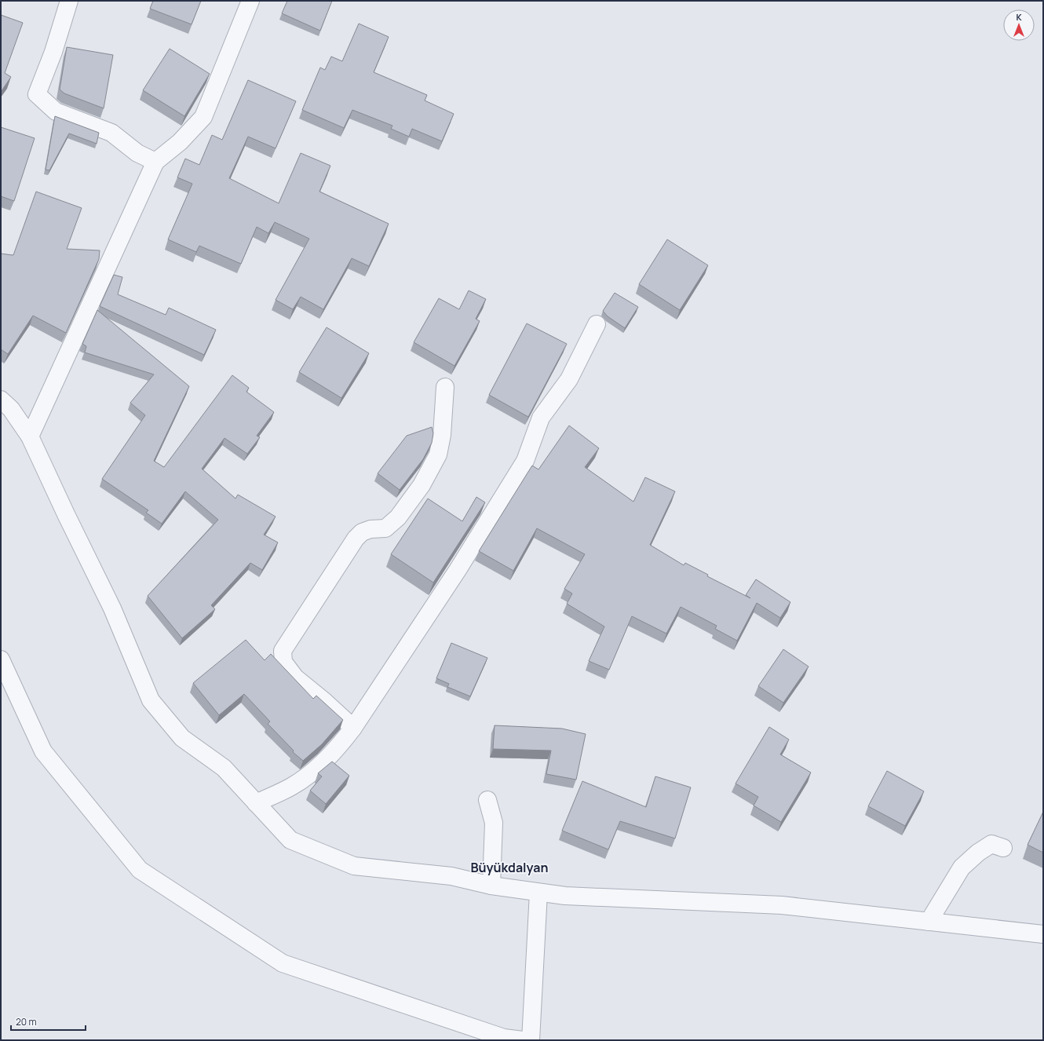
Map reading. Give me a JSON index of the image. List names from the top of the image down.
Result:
{
  "districts": ["Büyükdalyan"],
  "scale_bar": "20 m",
  "north": "top"
}
